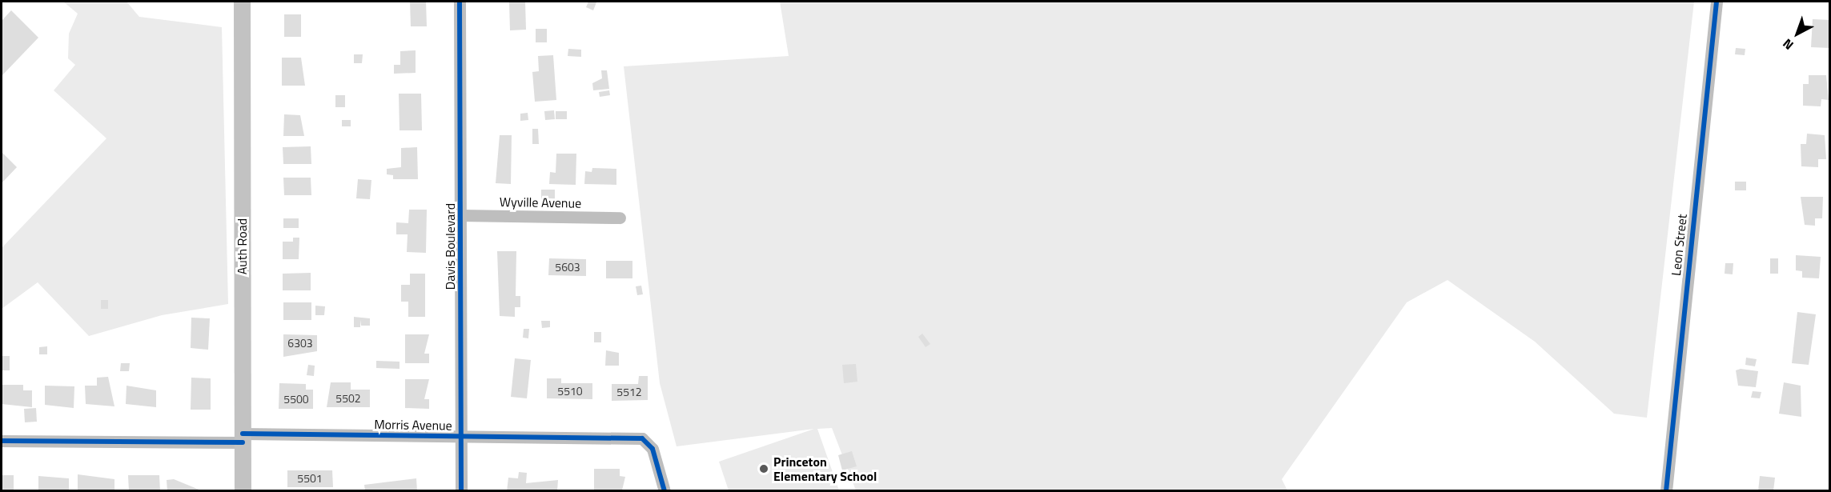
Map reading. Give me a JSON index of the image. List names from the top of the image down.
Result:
{
  "streets": {
    "main road": ["Auth Road"],
    "street": [
      "Wyville Avenue",
      "Leon Street",
      "Davis Boulevard",
      "Morris Avenue"
    ]
  },
  "crossings": [
    ["Wyville Avenue", "Davis Boulevard"],
    ["Auth Road", "Morris Avenue"],
    ["Davis Boulevard", "Morris Avenue"]
  ],
  "places": ["Princeton Elementary School"],
  "house_numbers": [
    "5603",
    "6303",
    "5510",
    "5512",
    "5502",
    "5500",
    "5501"
  ],
  "north": "bottom left"
}
